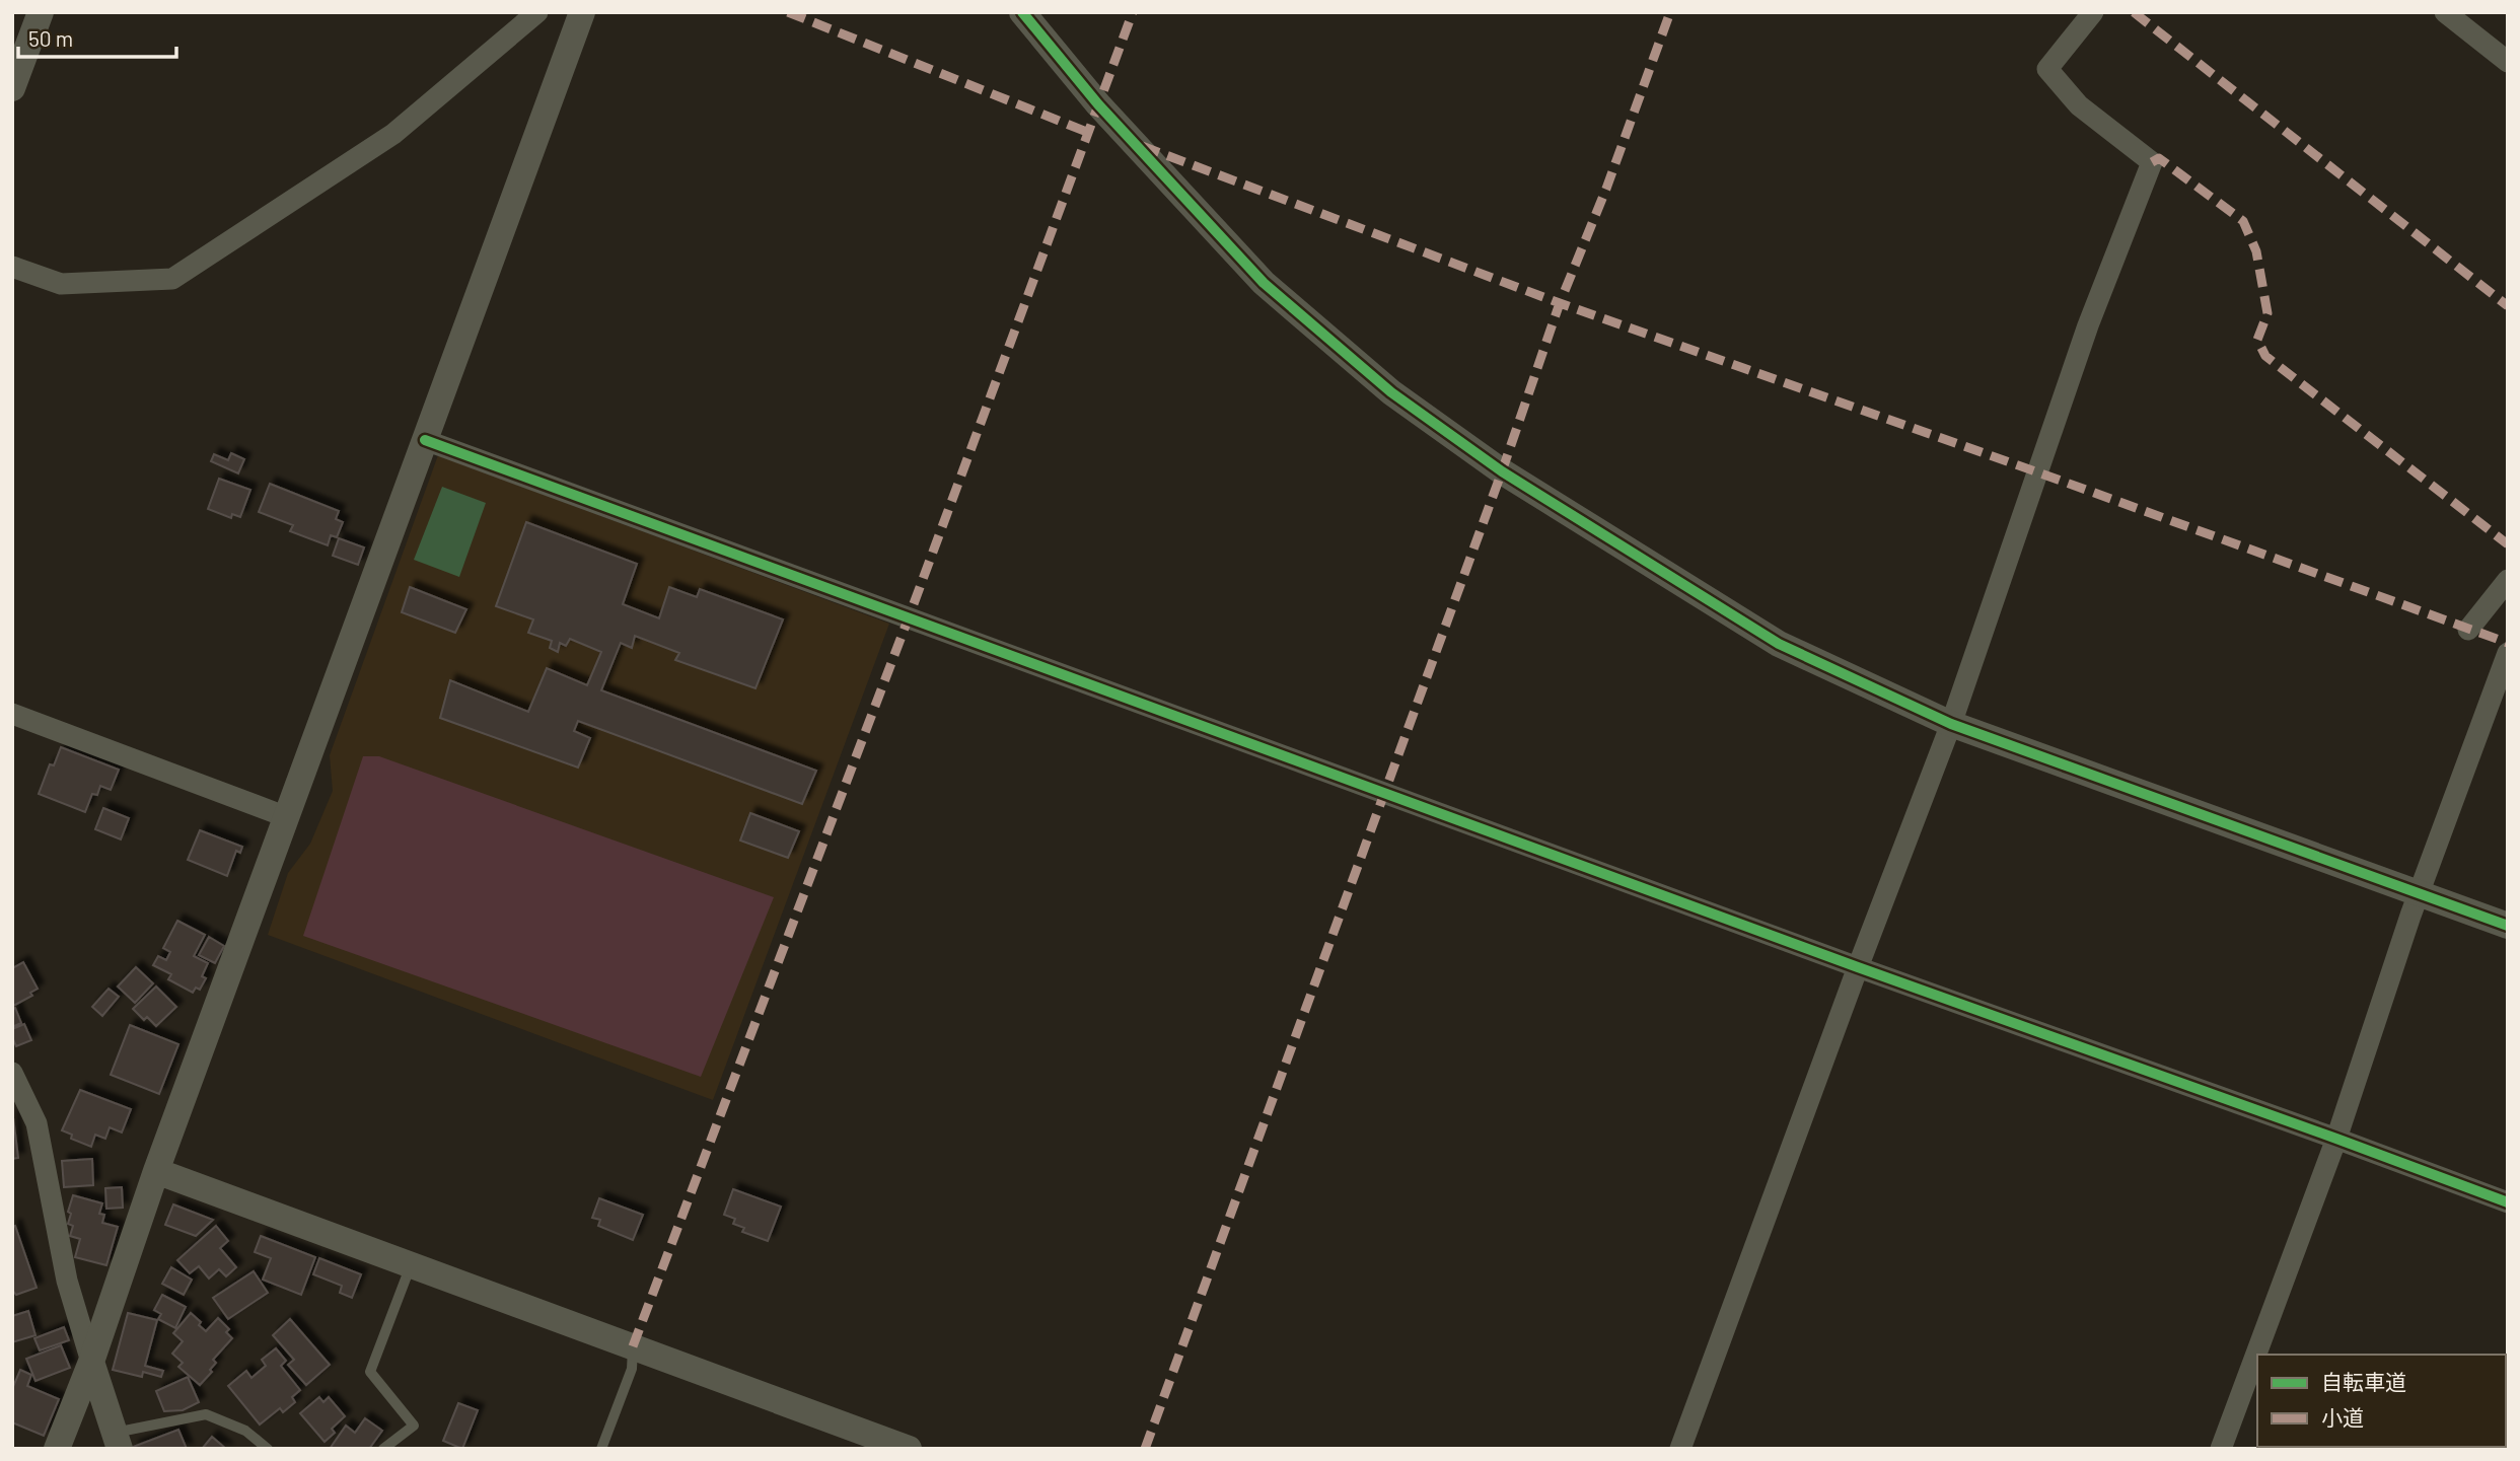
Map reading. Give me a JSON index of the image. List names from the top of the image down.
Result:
{
  "legend": ["自転車道", "小道"],
  "scale_bar": "50 m"
}
